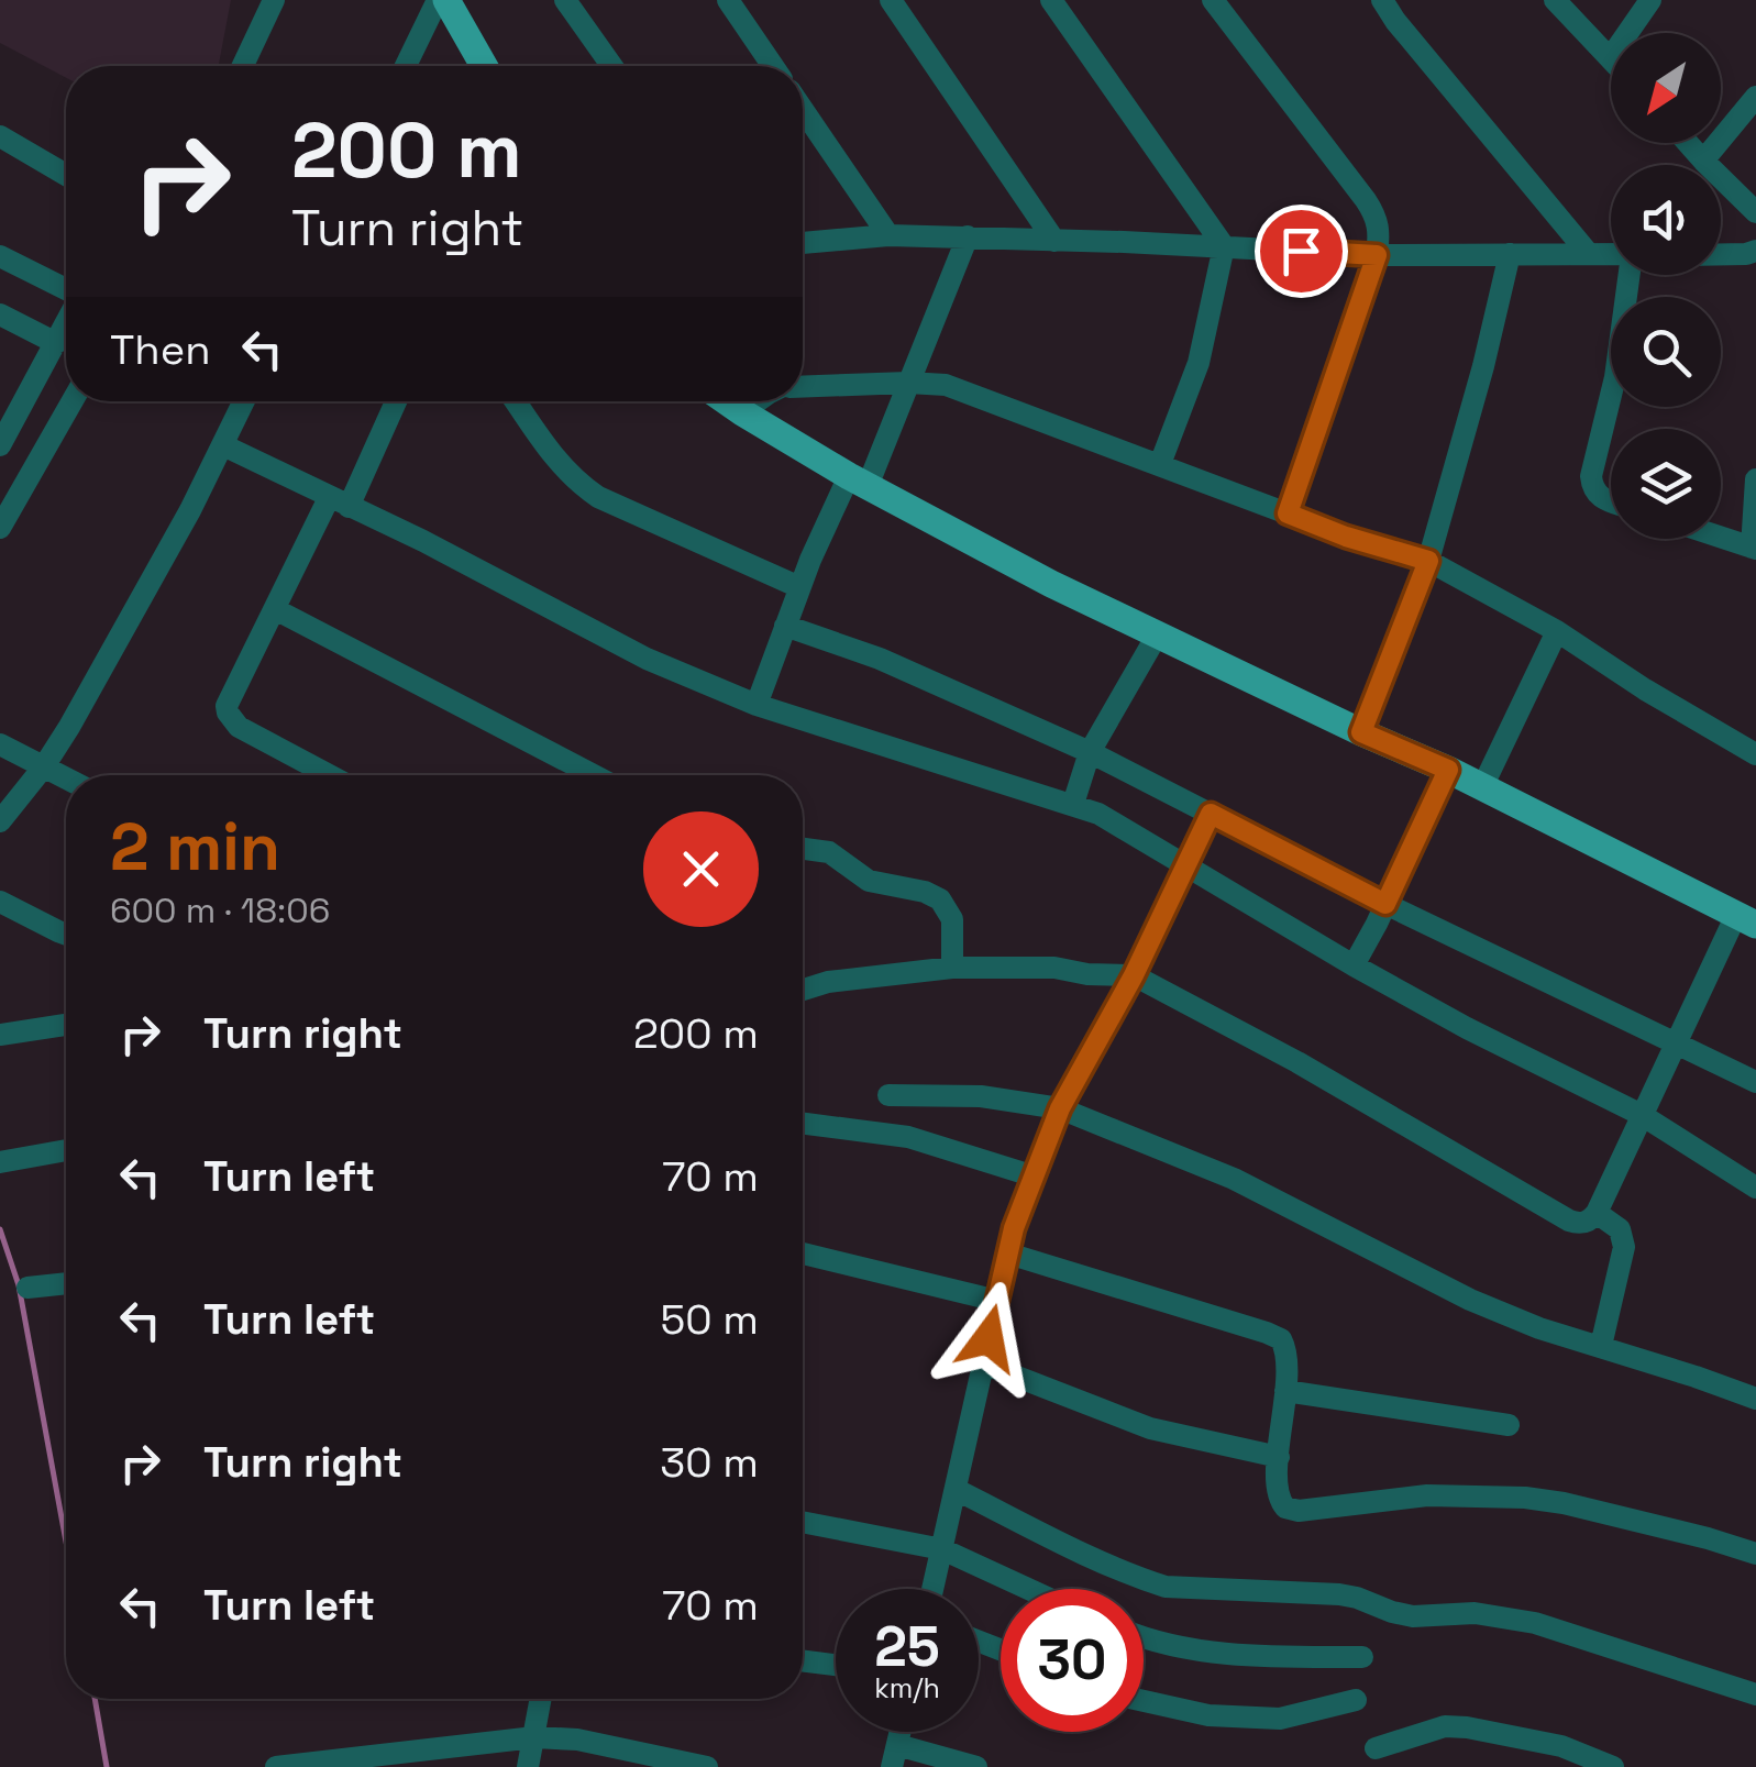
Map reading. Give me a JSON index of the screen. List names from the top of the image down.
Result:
{
  "north": "bottom left",
  "page": {
    "turn": ["200 m", "Turn right"],
    "then": "Then",
    "heading": ["2 min", "600 m · 18:06"],
    "list": [
      {
        "name": "Turn right",
        "value": "200 m"
      },
      {
        "name": "Turn left",
        "value": "70 m"
      },
      {
        "name": "Turn left",
        "value": "50 m"
      },
      {
        "name": "Turn right",
        "value": "30 m"
      },
      {
        "name": "Turn left",
        "value": "70 m"
      }
    ],
    "speed": "25 km/h",
    "limit": "30"
  }
}
